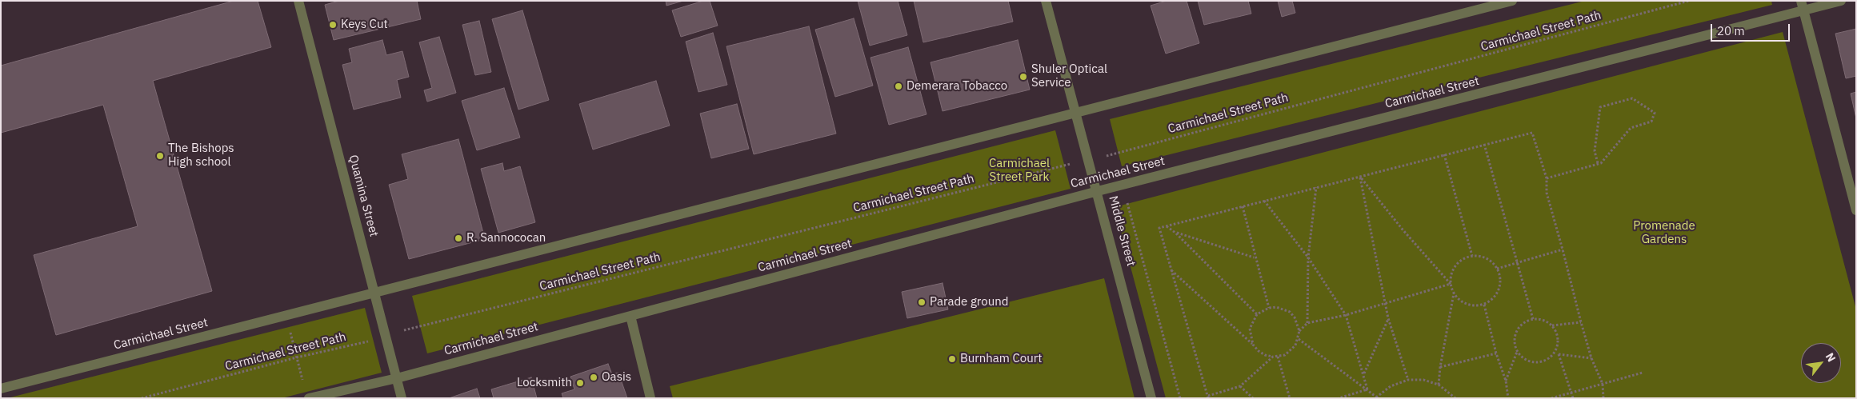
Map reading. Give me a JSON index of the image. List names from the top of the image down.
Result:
{
  "streets": {
    "street": ["Carmichael Street", "Quamina Street", "Middle Street"],
    "path": ["Carmichael Street Path"]
  },
  "crossings": [
    ["Carmichael Street Path", "Quamina Street"],
    ["Carmichael Street Path", "Middle Street"],
    ["Carmichael Street", "Quamina Street"],
    ["Carmichael Street", "Middle Street"]
  ],
  "parks": ["Carmichael Street Park", "Promenade Gardens"],
  "places": [
    "Keys Cut",
    "Shuler Optical Service",
    "Demerara Tobacco",
    "The Bishops High school",
    "R. Sannococan",
    "Parade ground",
    "Burnham Court",
    "Oasis",
    "Locksmith"
  ],
  "scale_bar": "20 m",
  "north": "top right"
}
